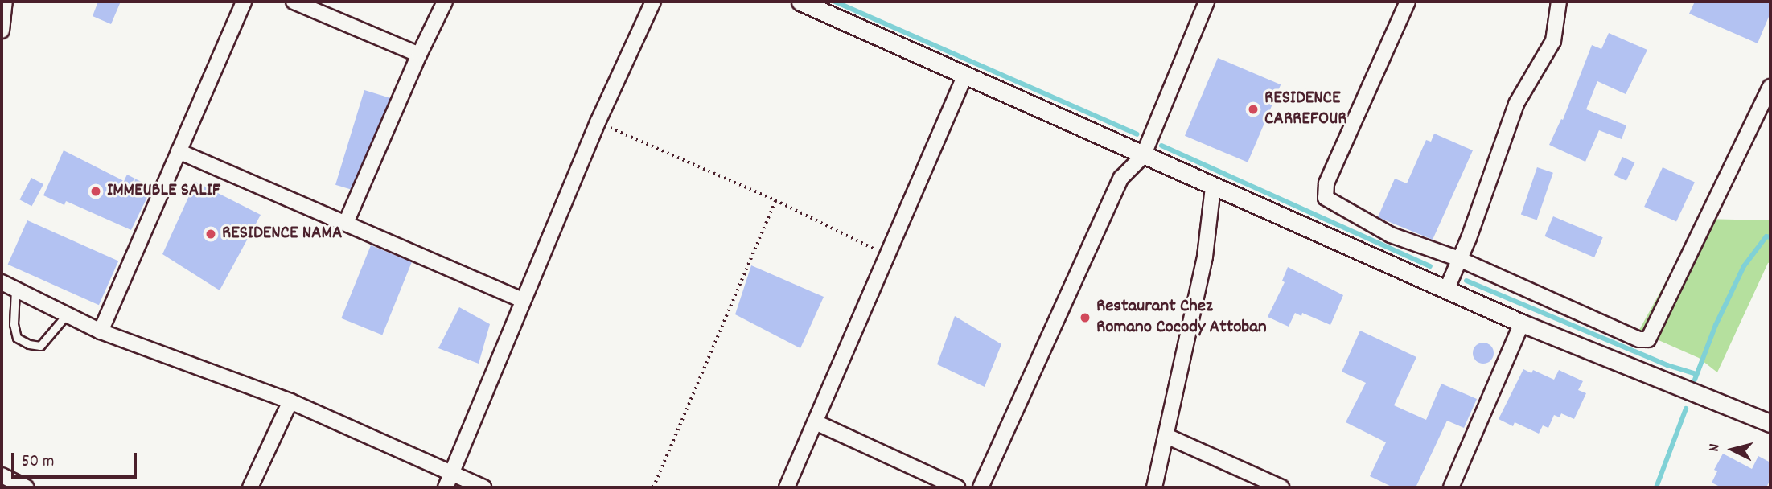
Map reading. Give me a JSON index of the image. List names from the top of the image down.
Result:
{
  "places": [
    "RESIDENCE CARREFOUR",
    "IMMEUBLE SALIF",
    "RESIDENCE NAMA",
    "Restaurant Chez Romano Cocody Attoban"
  ],
  "scale_bar": "50 m",
  "north": "left"
}
